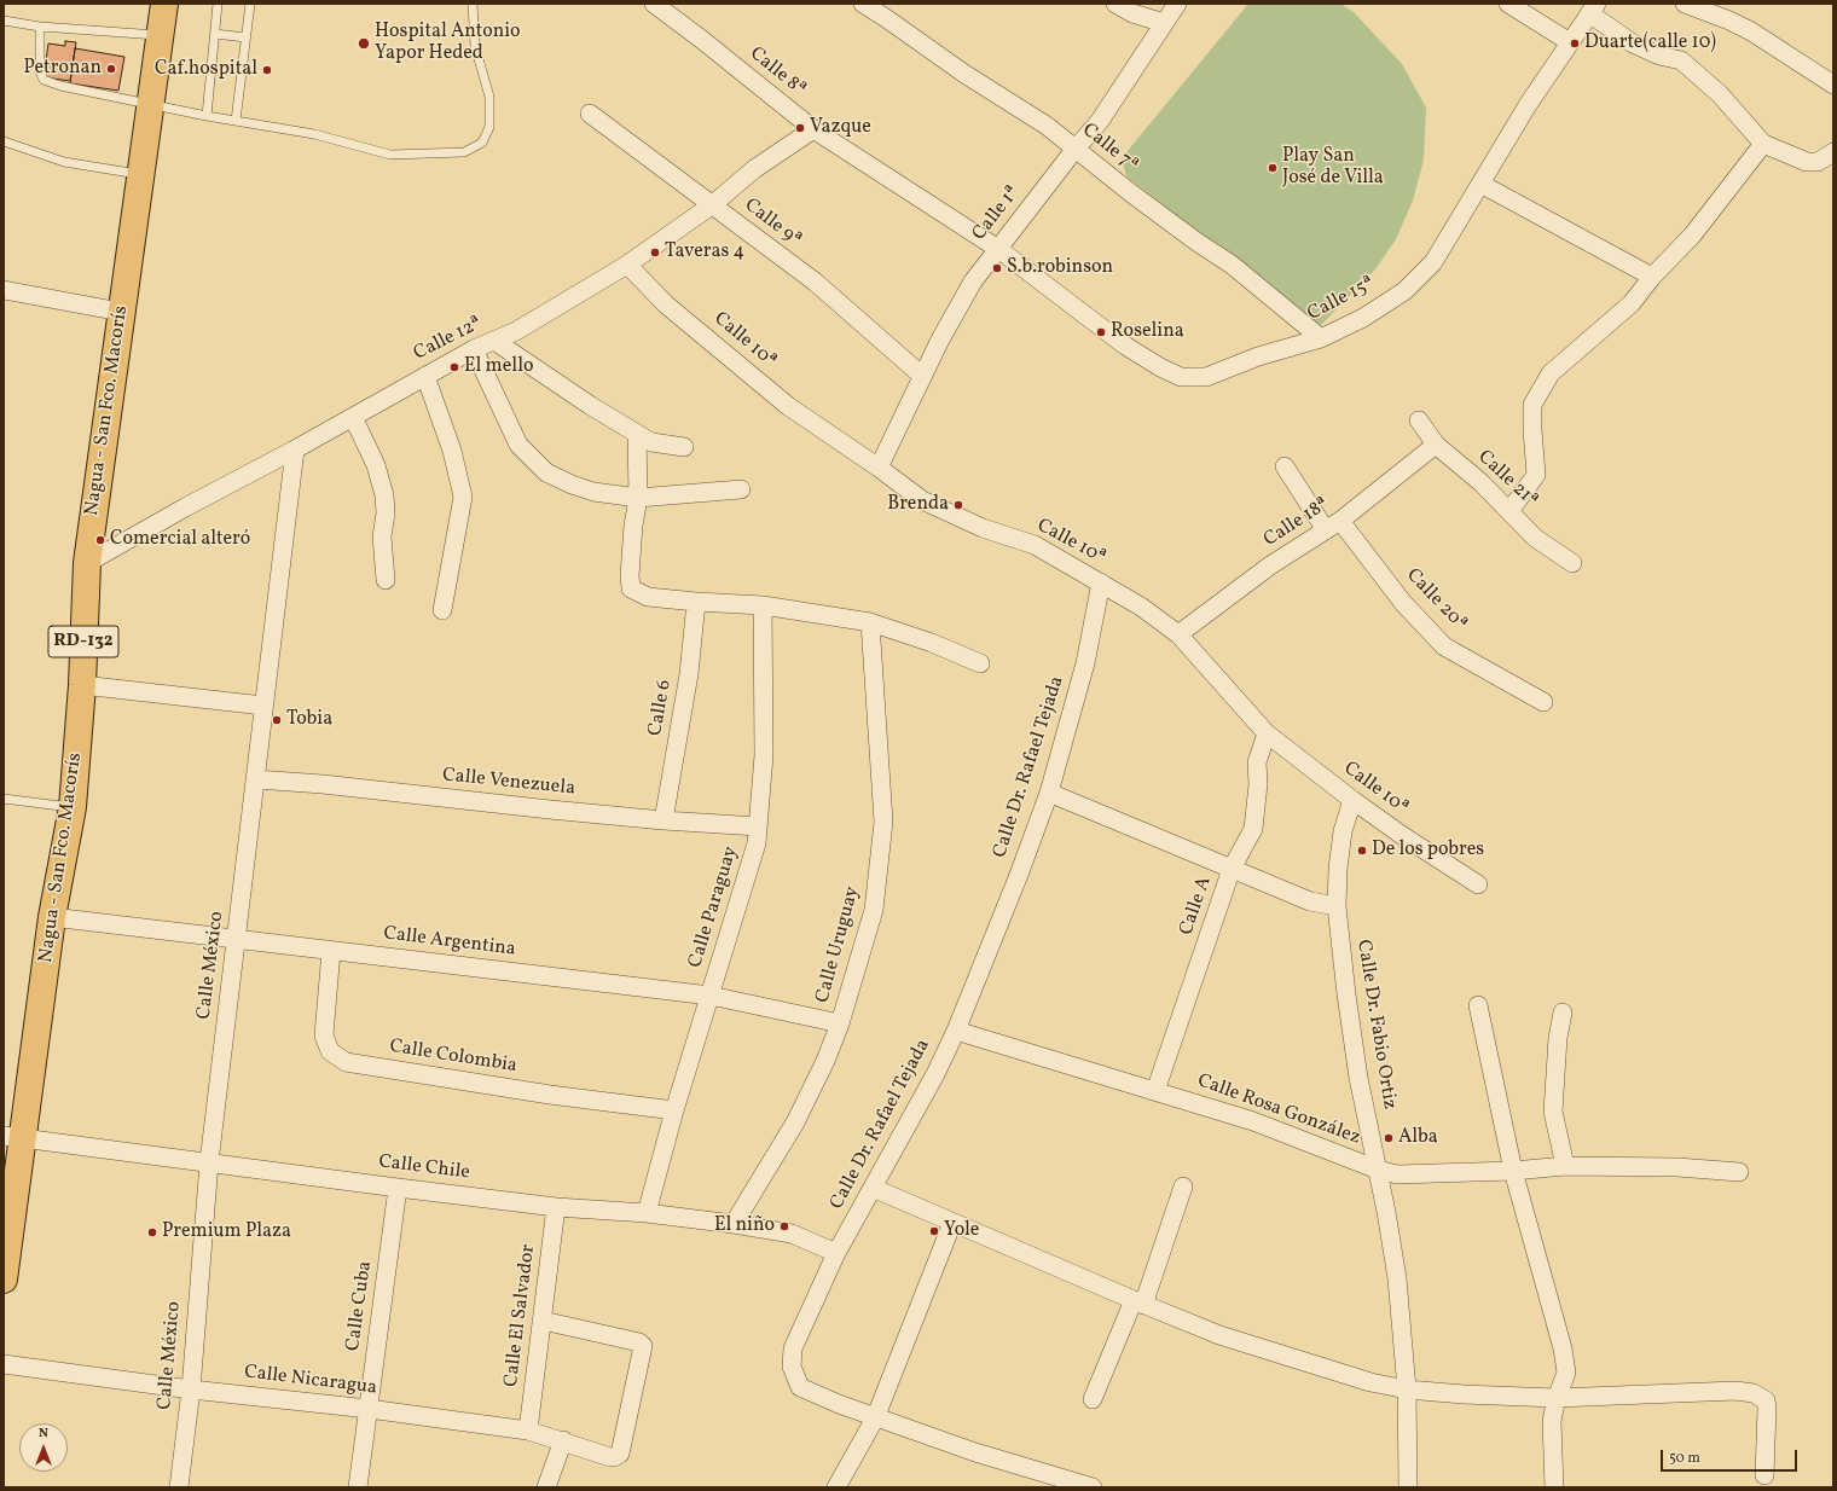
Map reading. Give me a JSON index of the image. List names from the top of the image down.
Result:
{
  "streets": {
    "main road": ["Nagua - San Fco. Macorís", "RD-132"],
    "street": [
      "Calle 8ª",
      "Calle 7ª",
      "Calle 1ª",
      "Calle 9ª",
      "Calle 15ª",
      "Calle 12ª",
      "Calle 10ª",
      "Calle 21ª",
      "Calle 18ª",
      "Calle 20ª",
      "Calle 6",
      "Calle Dr. Rafael Tejada",
      "Calle Venezuela",
      "Calle A",
      "Calle Paraguay",
      "Calle Argentina",
      "Calle Uruguay",
      "Calle México",
      "Calle Dr. Fabio Ortiz",
      "Calle Colombia",
      "Calle Rosa González",
      "Calle Chile",
      "Calle Cuba",
      "Calle El Salvador",
      "Calle Nicaragua"
    ]
  },
  "crossings": [
    ["Calle 8ª", "Calle 1ª"],
    ["Calle 8ª", "Calle 15ª"],
    ["Calle 8ª", "Calle 12ª"],
    ["Calle 7ª", "Calle 1ª"],
    ["Calle 7ª", "Calle 15ª"],
    ["Calle 1ª", "Calle 9ª"],
    ["Calle 1ª", "Calle 15ª"],
    ["Calle 1ª", "Calle 10ª"],
    ["Calle 9ª", "Calle 12ª"],
    ["Calle 12ª", "Calle 10ª"],
    ["Calle 12ª", "Nagua - San Fco. Macorís"],
    ["Calle 12ª", "Calle México"],
    ["Calle 10ª", "Calle 18ª"],
    ["Calle 10ª", "Calle Dr. Rafael Tejada"],
    ["Calle 10ª", "Calle A"],
    ["Calle 10ª", "Calle Dr. Fabio Ortiz"],
    ["Nagua - San Fco. Macorís", "Calle Argentina"],
    ["Nagua - San Fco. Macorís", "Calle Chile"],
    ["Calle 21ª", "Calle 18ª"],
    ["Calle 18ª", "Calle 20ª"],
    ["Calle 6", "Calle Venezuela"],
    ["Calle Dr. Rafael Tejada", "Calle Rosa González"],
    ["Calle Dr. Rafael Tejada", "Calle Chile"],
    ["Calle Venezuela", "Calle Paraguay"],
    ["Calle Venezuela", "Calle México"],
    ["Calle A", "Calle Rosa González"],
    ["Calle Paraguay", "Calle Argentina"],
    ["Calle Paraguay", "Calle Colombia"],
    ["Calle Paraguay", "Calle Chile"],
    ["Calle Argentina", "Calle Uruguay"],
    ["Calle Argentina", "Calle México"],
    ["Calle Argentina", "Calle Colombia"],
    ["Calle Uruguay", "Calle Chile"],
    ["Calle México", "Calle Chile"],
    ["Calle México", "Calle Nicaragua"],
    ["Calle Dr. Fabio Ortiz", "Calle Rosa González"],
    ["Calle Chile", "Calle Cuba"],
    ["Calle Chile", "Calle El Salvador"],
    ["Calle Cuba", "Calle Nicaragua"],
    ["Calle El Salvador", "Calle Nicaragua"]
  ],
  "places": [
    "Hospital Antonio Yapor Heded",
    "Duarte(calle 10)",
    "Petronan",
    "Caf.hospital",
    "Vazque",
    "Play San José de Villa",
    "Taveras 4",
    "S.b.robinson",
    "Roselina",
    "El mello",
    "Brenda",
    "Comercial alteró",
    "Tobia",
    "De los pobres",
    "Alba",
    "El niño",
    "Yole",
    "Premium Plaza"
  ],
  "scale_bar": "50 m",
  "north": "top"
}
